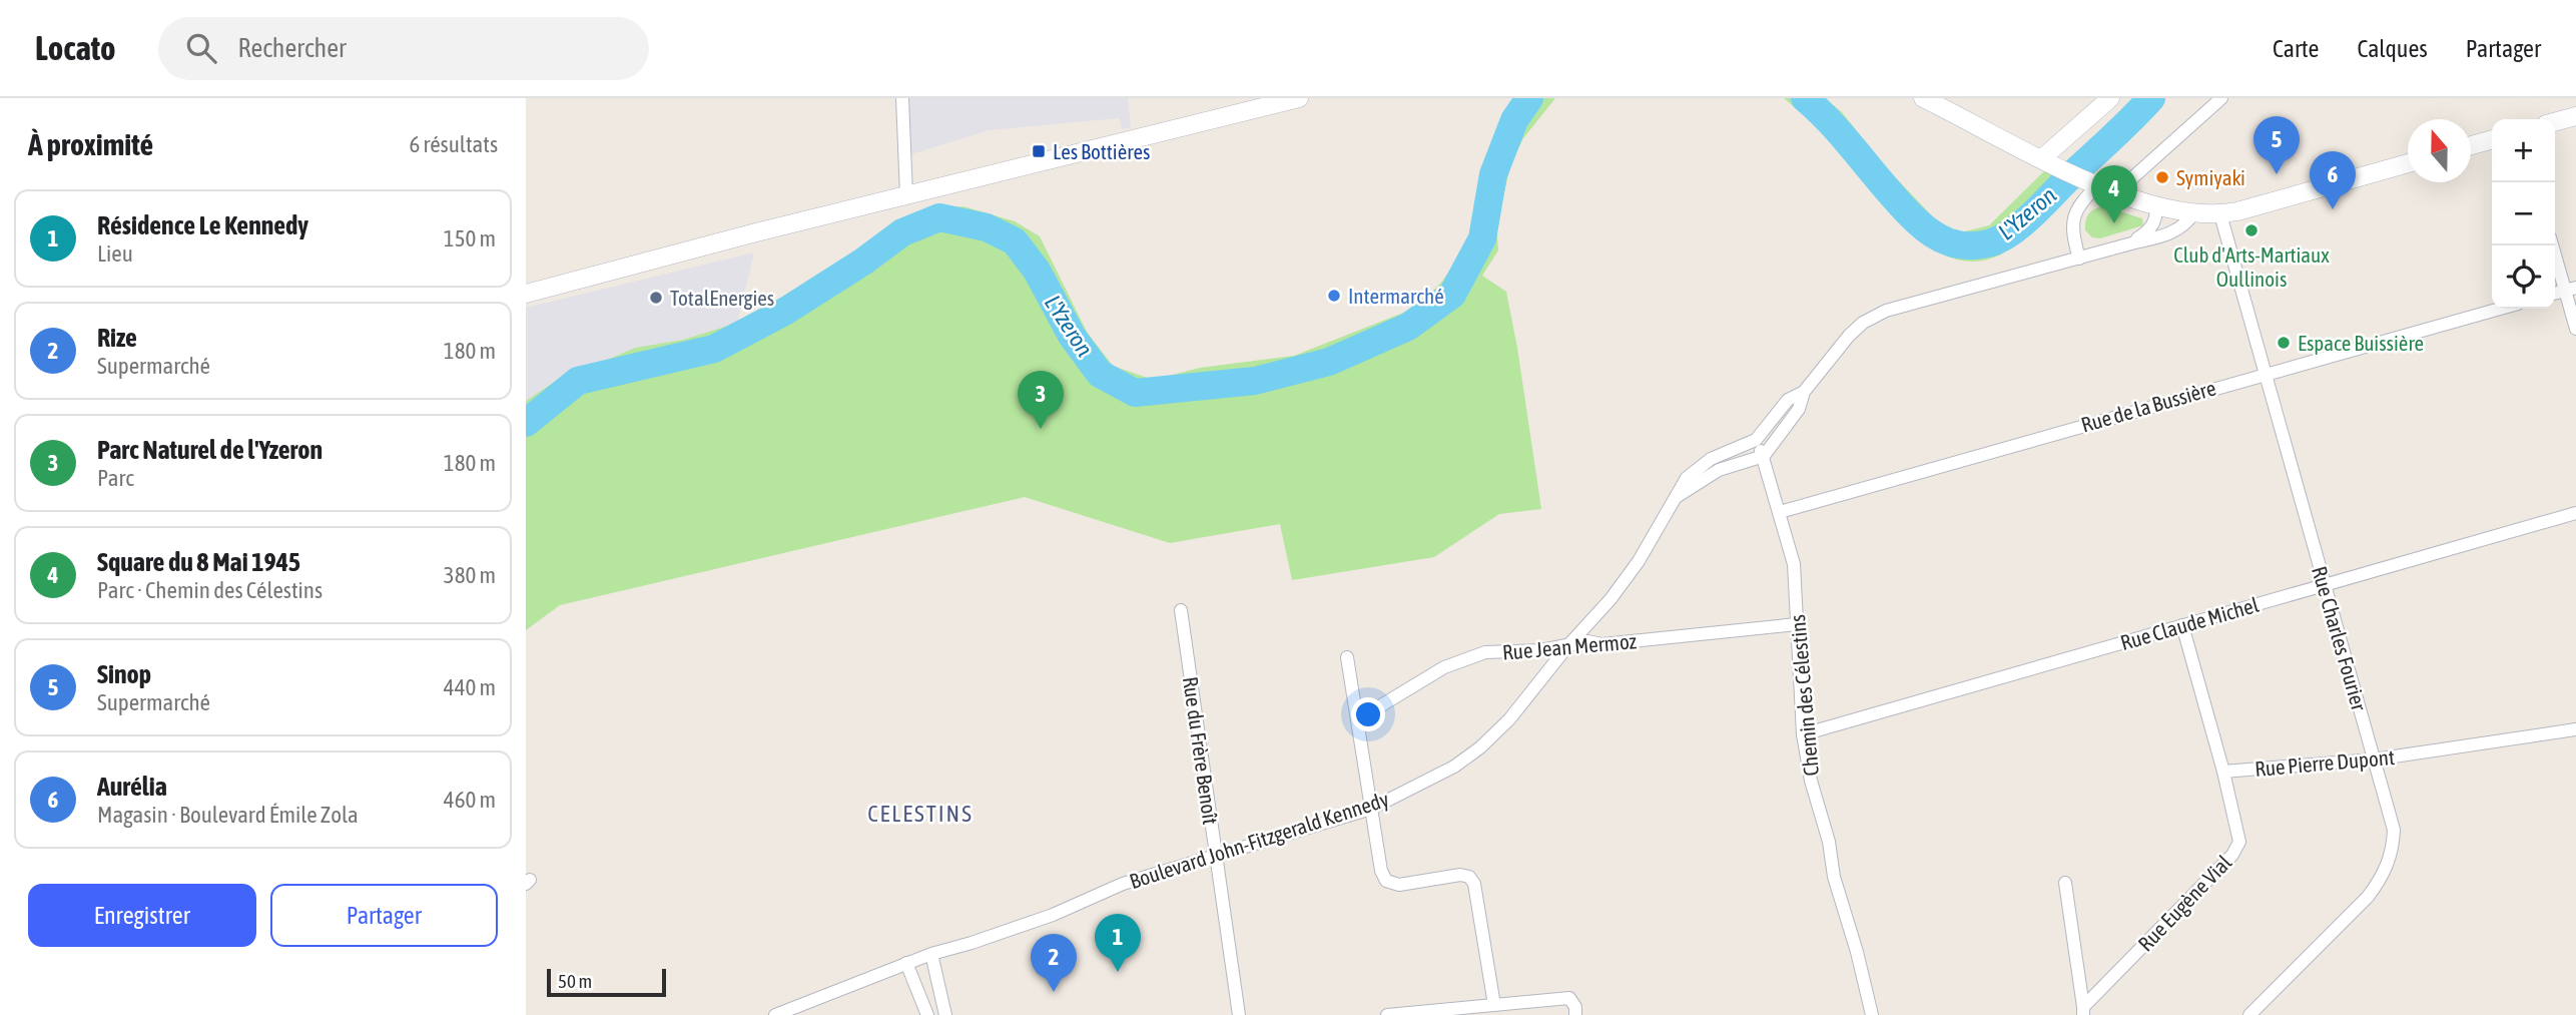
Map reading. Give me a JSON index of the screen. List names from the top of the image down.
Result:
{
  "streets": {
    "street": [
      "Rue de la Bussière",
      "Rue Claude Michel",
      "Rue Charles Fourier",
      "Rue Jean Mermoz",
      "Chemin des Célestins",
      "Rue du Frère Benoît",
      "Rue Pierre Dupont",
      "Boulevard John-Fitzgerald Kennedy",
      "Rue Eugène Vial"
    ]
  },
  "crossings": [
    ["Rue de la Bussière", "Rue Charles Fourier"],
    ["Rue de la Bussière", "Chemin des Célestins"],
    ["Rue Claude Michel", "Rue Charles Fourier"],
    ["Rue Claude Michel", "Chemin des Célestins"],
    ["Rue Claude Michel", "Rue Pierre Dupont"],
    ["Rue Charles Fourier", "Rue Pierre Dupont"],
    ["Rue Jean Mermoz", "Chemin des Célestins"],
    ["Rue Jean Mermoz", "Boulevard John-Fitzgerald Kennedy"],
    ["Chemin des Célestins", "Boulevard John-Fitzgerald Kennedy"],
    ["Rue du Frère Benoît", "Boulevard John-Fitzgerald Kennedy"],
    ["Rue Pierre Dupont", "Rue Eugène Vial"]
  ],
  "districts": ["CELESTINS"],
  "water": ["L'Yzeron"],
  "places": {
    "transit": ["Les Bottières"],
    "other": [
      "Symiyaki",
      "Club d'Arts-Martiaux Oullinois",
      "Intermarché",
      "TotalEnergies",
      "Espace Buissière"
    ]
  },
  "scale_bar": "50 m",
  "north": "top",
  "page": {
    "header": "Locato",
    "search": "Rechercher",
    "nav": ["Carte", "Calques", "Partager"],
    "heading": ["À proximité", "6 résultats"],
    "pins": [
      "5",
      "6",
      "4",
      "3",
      "1",
      "2"
    ],
    "map_buttons": ["+", "−"],
    "list": [
      {
        "mark": "1",
        "name": "Résidence Le Kennedy",
        "note": "Lieu",
        "value": "150 m"
      },
      {
        "mark": "2",
        "name": "Rize",
        "note": "Supermarché",
        "value": "180 m"
      },
      {
        "mark": "3",
        "name": "Parc Naturel de l'Yzeron",
        "note": "Parc",
        "value": "180 m"
      },
      {
        "mark": "4",
        "name": "Square du 8 Mai 1945",
        "note": "Parc · Chemin des Célestins",
        "value": "380 m"
      },
      {
        "mark": "5",
        "name": "Sinop",
        "note": "Supermarché",
        "value": "440 m"
      },
      {
        "mark": "6",
        "name": "Aurélia",
        "note": "Magasin · Boulevard Émile Zola",
        "value": "460 m"
      }
    ],
    "buttons": ["Enregistrer", "Partager"],
    "scale": "50 m"
  }
}
